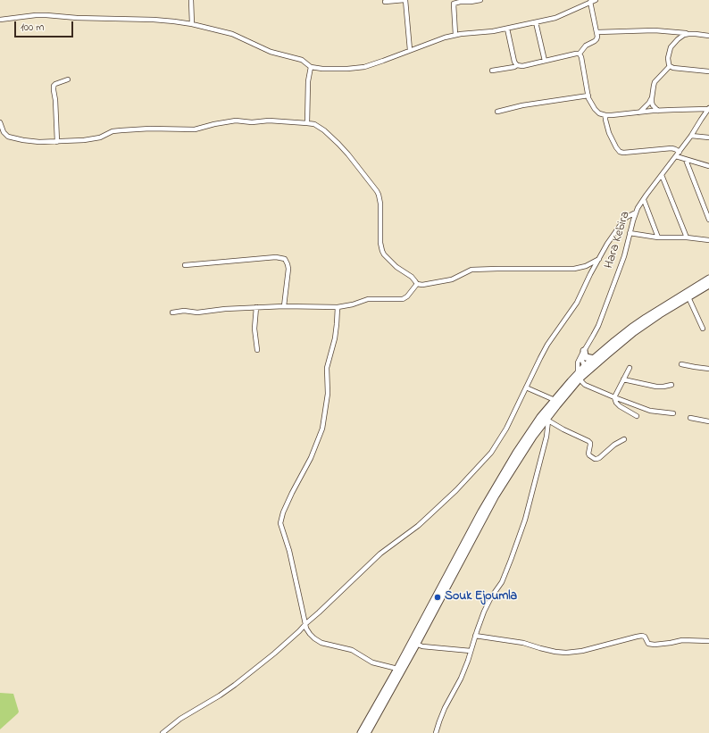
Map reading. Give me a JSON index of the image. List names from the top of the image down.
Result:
{
  "streets": {
    "street": ["Hara Kebira"]
  },
  "places": ["Souk Ejoumla"],
  "scale_bar": "100 m"
}
